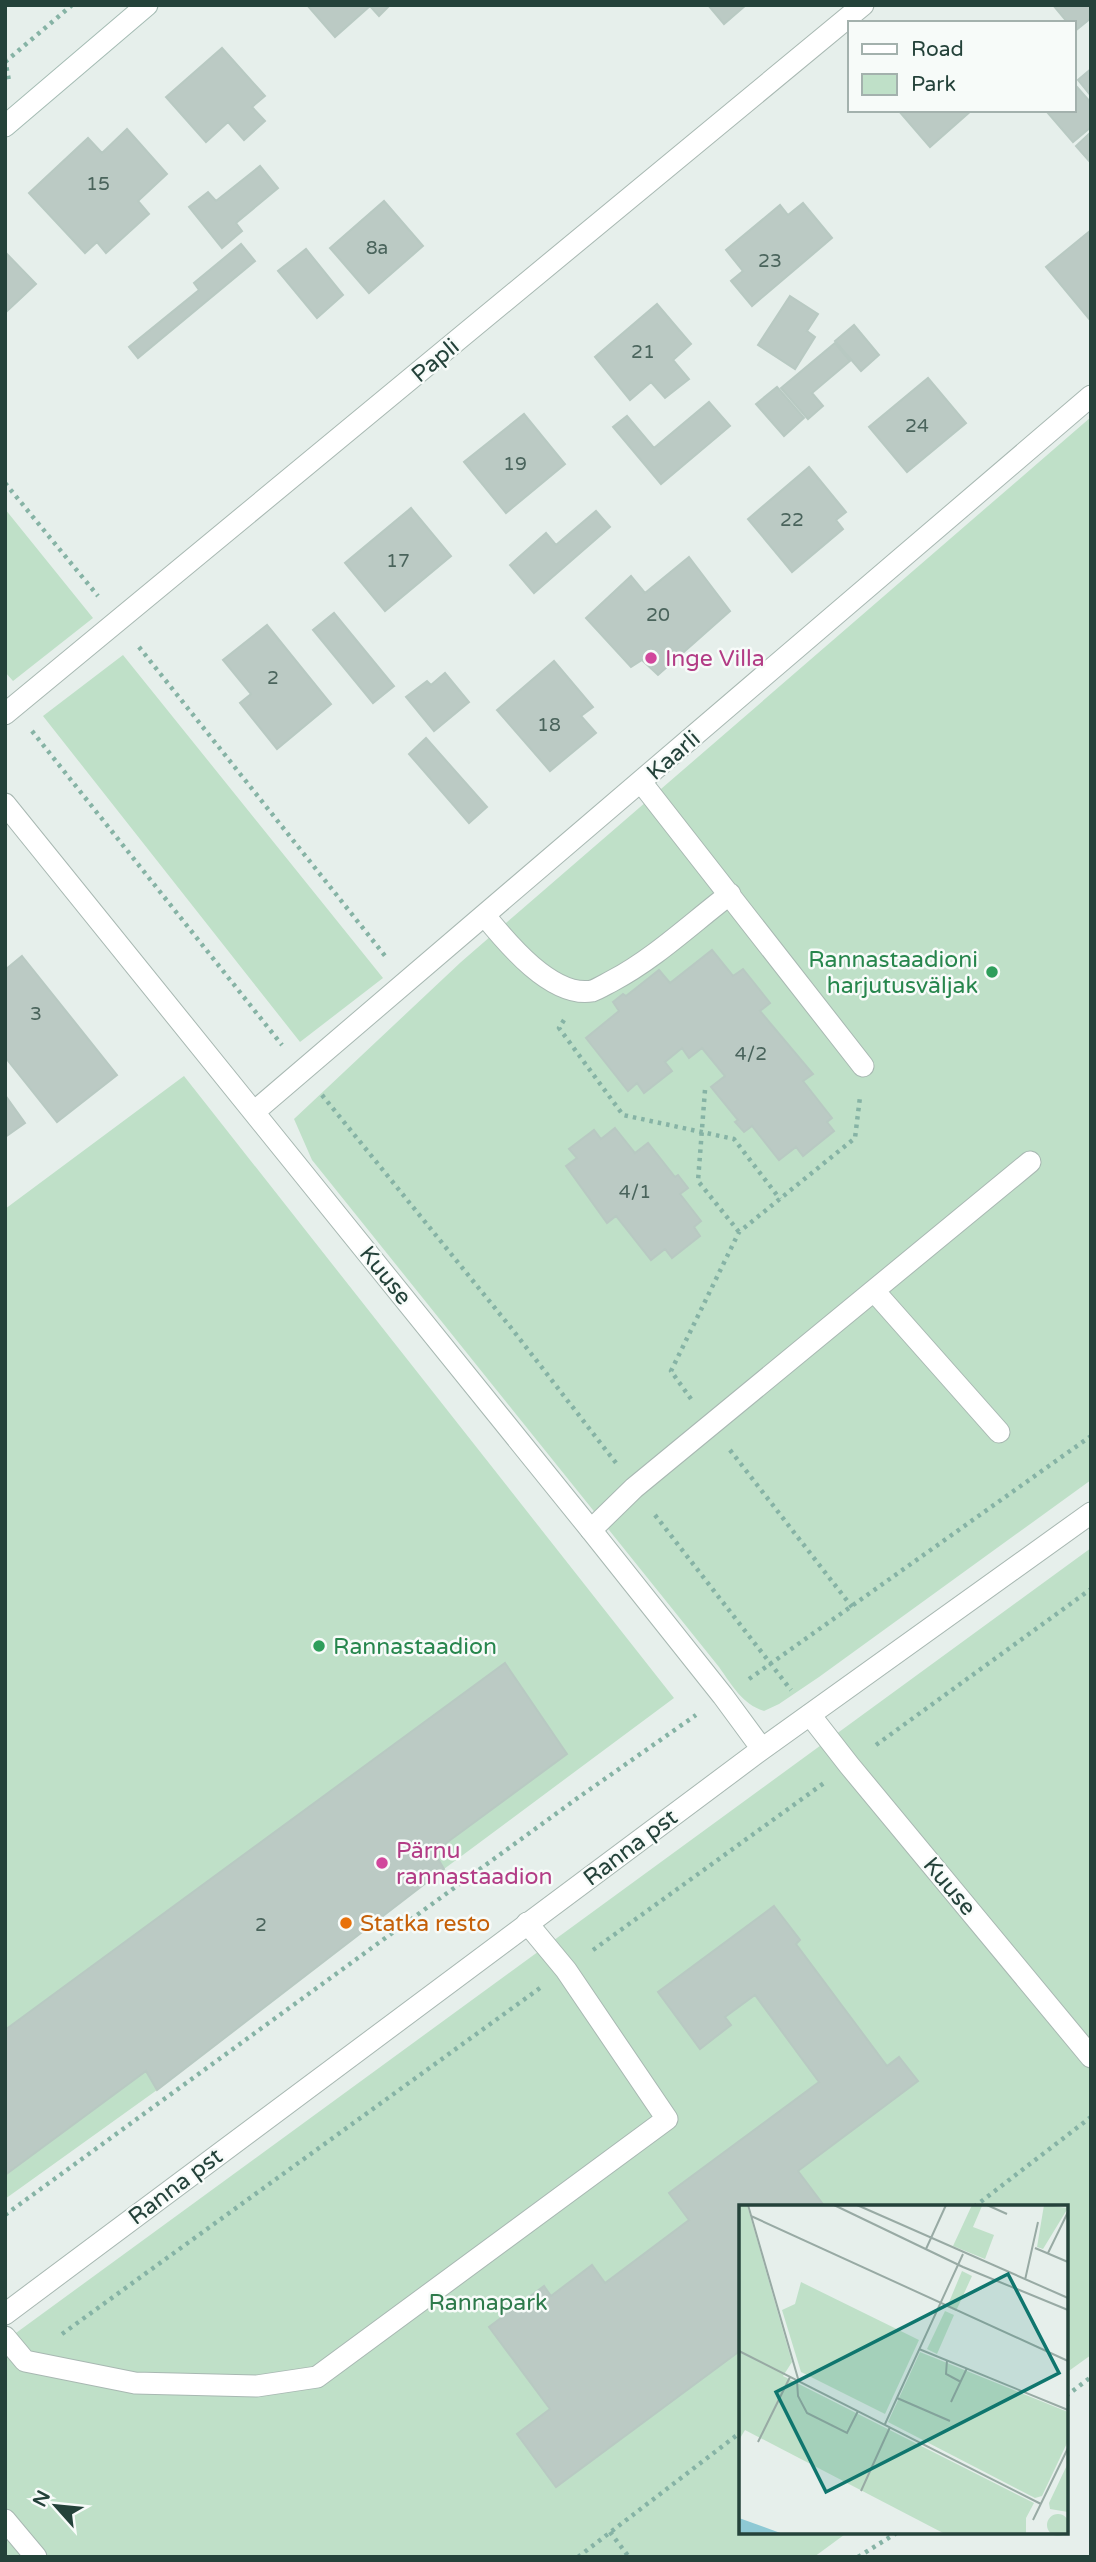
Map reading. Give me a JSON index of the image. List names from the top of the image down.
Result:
{
  "streets": {
    "street": [
      "Papli",
      "Kaarli",
      "Kuuse",
      "Ranna pst"
    ]
  },
  "crossings": [
    ["Kaarli", "Kuuse"],
    ["Kuuse", "Ranna pst"]
  ],
  "parks": ["Rannapark"],
  "places": [
    "Inge Villa",
    "Rannastaadioni harjutusväljak",
    "Rannastaadion",
    "Pärnu rannastaadion",
    "Statka resto"
  ],
  "house_numbers": [
    "15",
    "8a",
    "23",
    "21",
    "24",
    "19",
    "22",
    "17",
    "20",
    "2",
    "18",
    "3",
    "4/2",
    "4/1",
    "2"
  ],
  "legend": ["Road", "Park"],
  "north": "top left"
}
